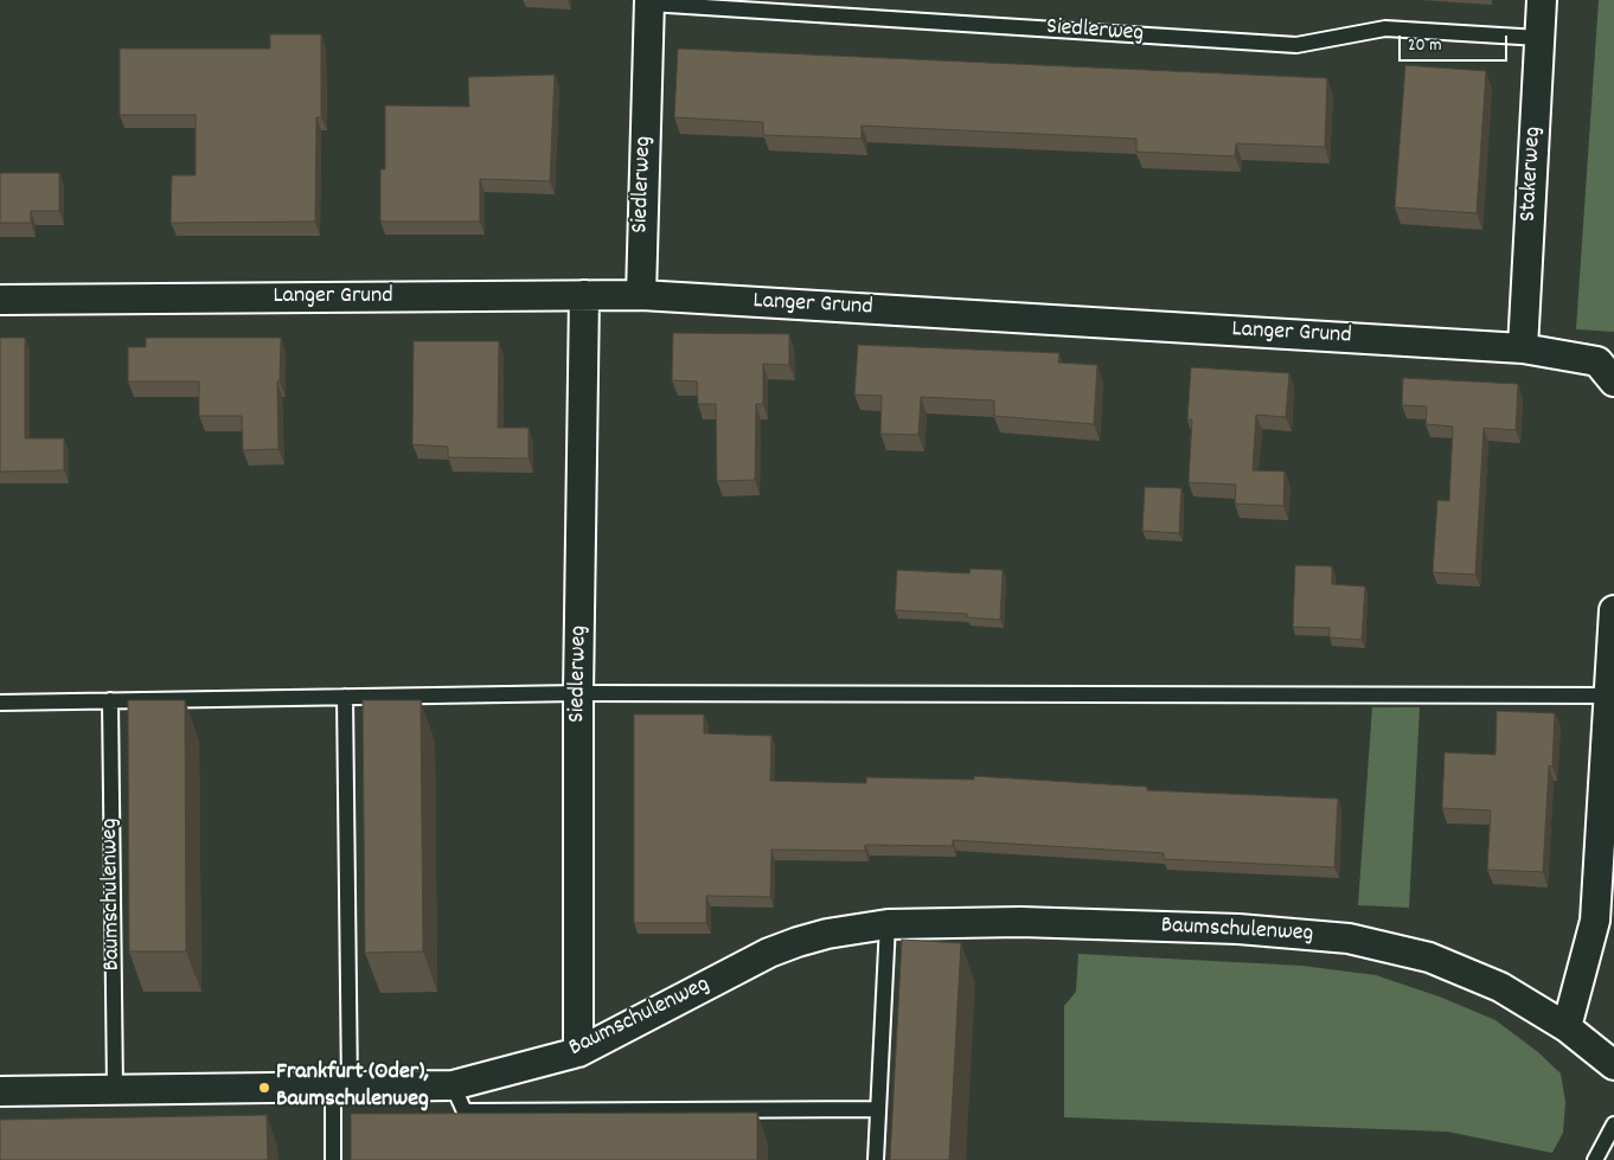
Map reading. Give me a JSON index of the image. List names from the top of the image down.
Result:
{
  "streets": {
    "street": [
      "Siedlerweg",
      "Stakerweg",
      "Langer Grund",
      "Baumschulenweg"
    ]
  },
  "crossings": [
    ["Siedlerweg", "Stakerweg"],
    ["Siedlerweg", "Langer Grund"],
    ["Siedlerweg", "Baumschulenweg"],
    ["Stakerweg", "Langer Grund"]
  ],
  "places": ["Frankfurt (Oder), Baumschulenweg"],
  "scale_bar": "20 m"
}
